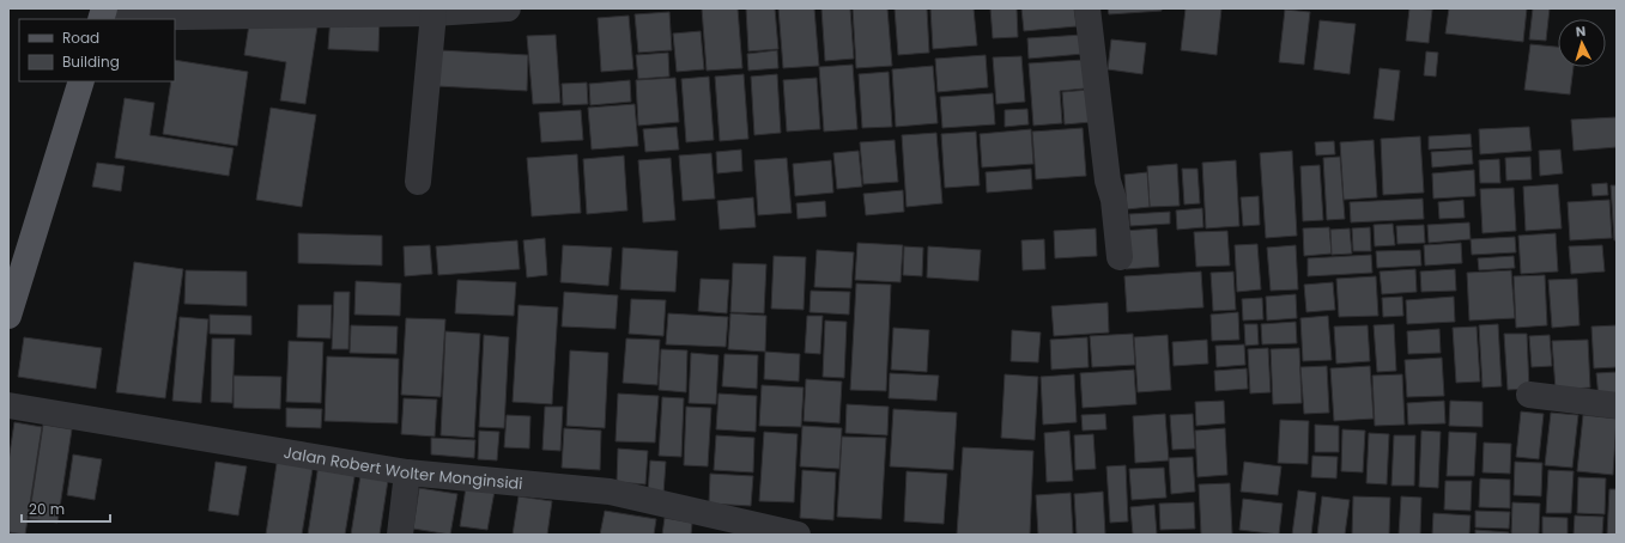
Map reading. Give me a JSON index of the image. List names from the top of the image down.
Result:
{
  "streets": {
    "street": ["Jalan Robert Wolter Monginsidi"]
  },
  "legend": ["Road", "Building"],
  "scale_bar": "20 m",
  "north": "top"
}
